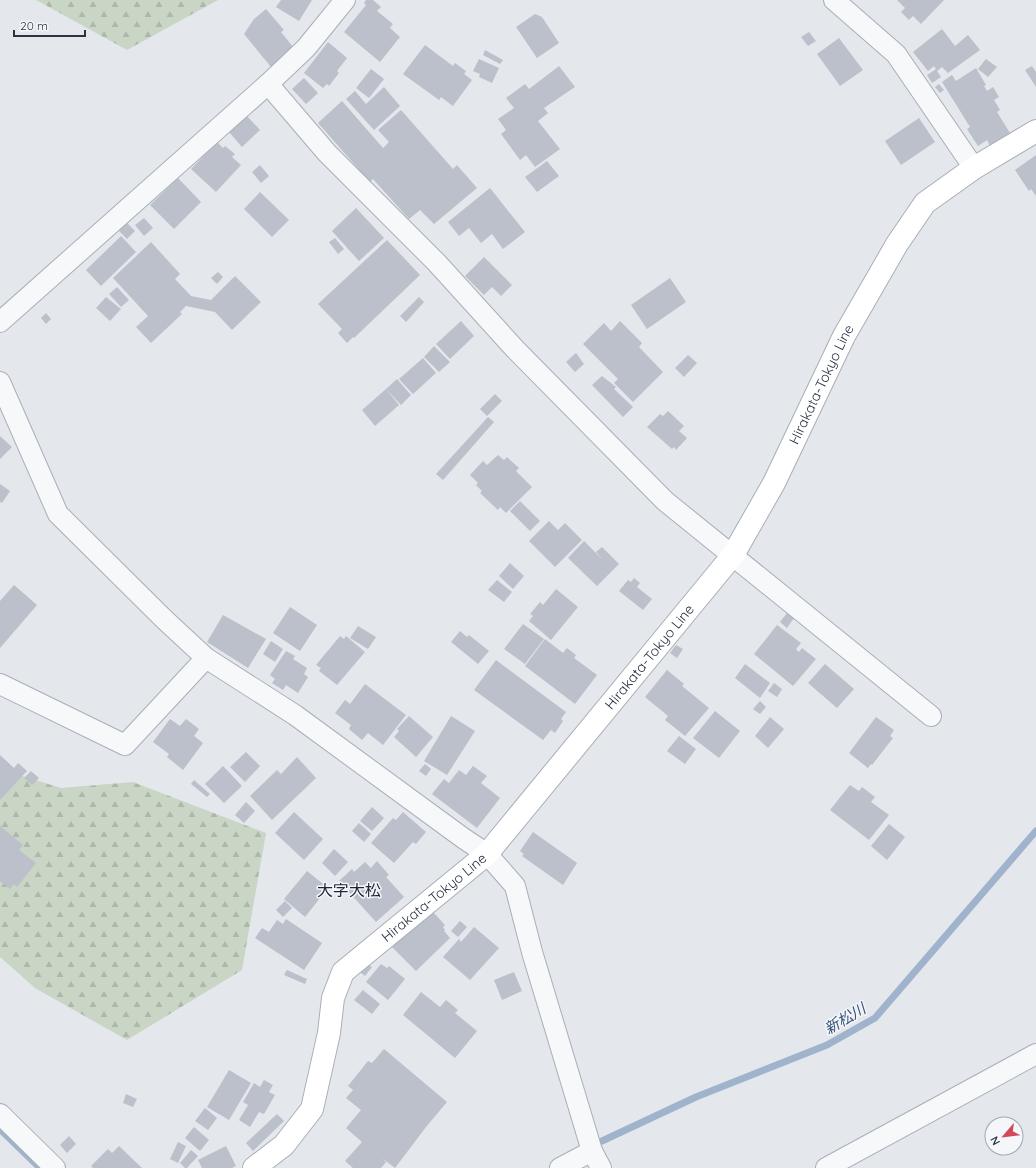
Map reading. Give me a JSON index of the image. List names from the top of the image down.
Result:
{
  "streets": {
    "main road": ["Hirakata-Tokyo Line"]
  },
  "districts": ["大字大松"],
  "water": ["新松川"],
  "scale_bar": "20 m",
  "north": "bottom left"
}
